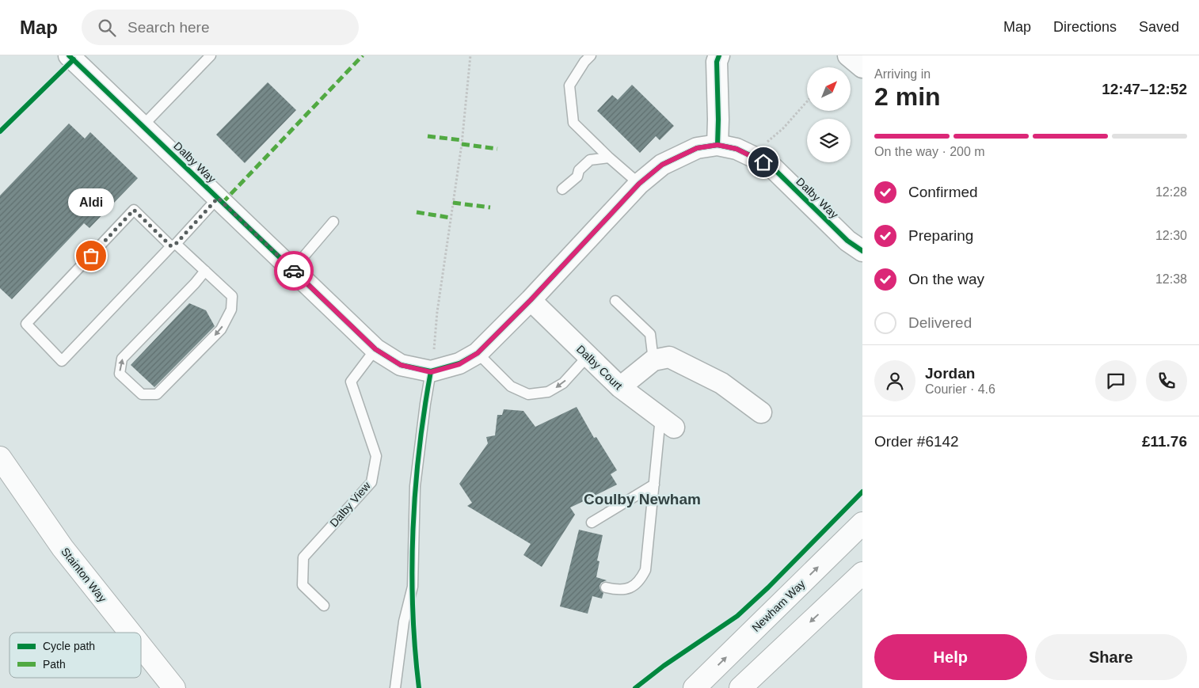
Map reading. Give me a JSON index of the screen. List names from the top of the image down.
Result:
{
  "streets": {
    "street": [
      "Dalby Way",
      "Dalby Court",
      "Stainton Way",
      "Newham Way"
    ],
    "lane": ["Dalby View"]
  },
  "crossings": [
    ["Dalby Way", "Dalby Court"],
    ["Dalby Way", "Dalby View"]
  ],
  "districts": ["Coulby Newham"],
  "places": ["Aldi"],
  "legend": ["Cycle path", "Path"],
  "north": "top right",
  "page": {
    "header": "Map",
    "search": "Search here",
    "nav": ["Map", "Directions", "Saved"],
    "heading": ["2 min", "Arriving in", "12:47–12:52"],
    "panel": [
      "Jordan",
      "Courier · 4.6",
      "Order #6142",
      "£11.76"
    ],
    "bar": "On the way · 200 m",
    "list": [
      ["Confirmed", "12:28"],
      ["Preparing", "12:30"],
      ["On the way", "12:38"],
      "Delivered"
    ],
    "bubble": "Aldi",
    "buttons": ["Help", "Share"]
  }
}
